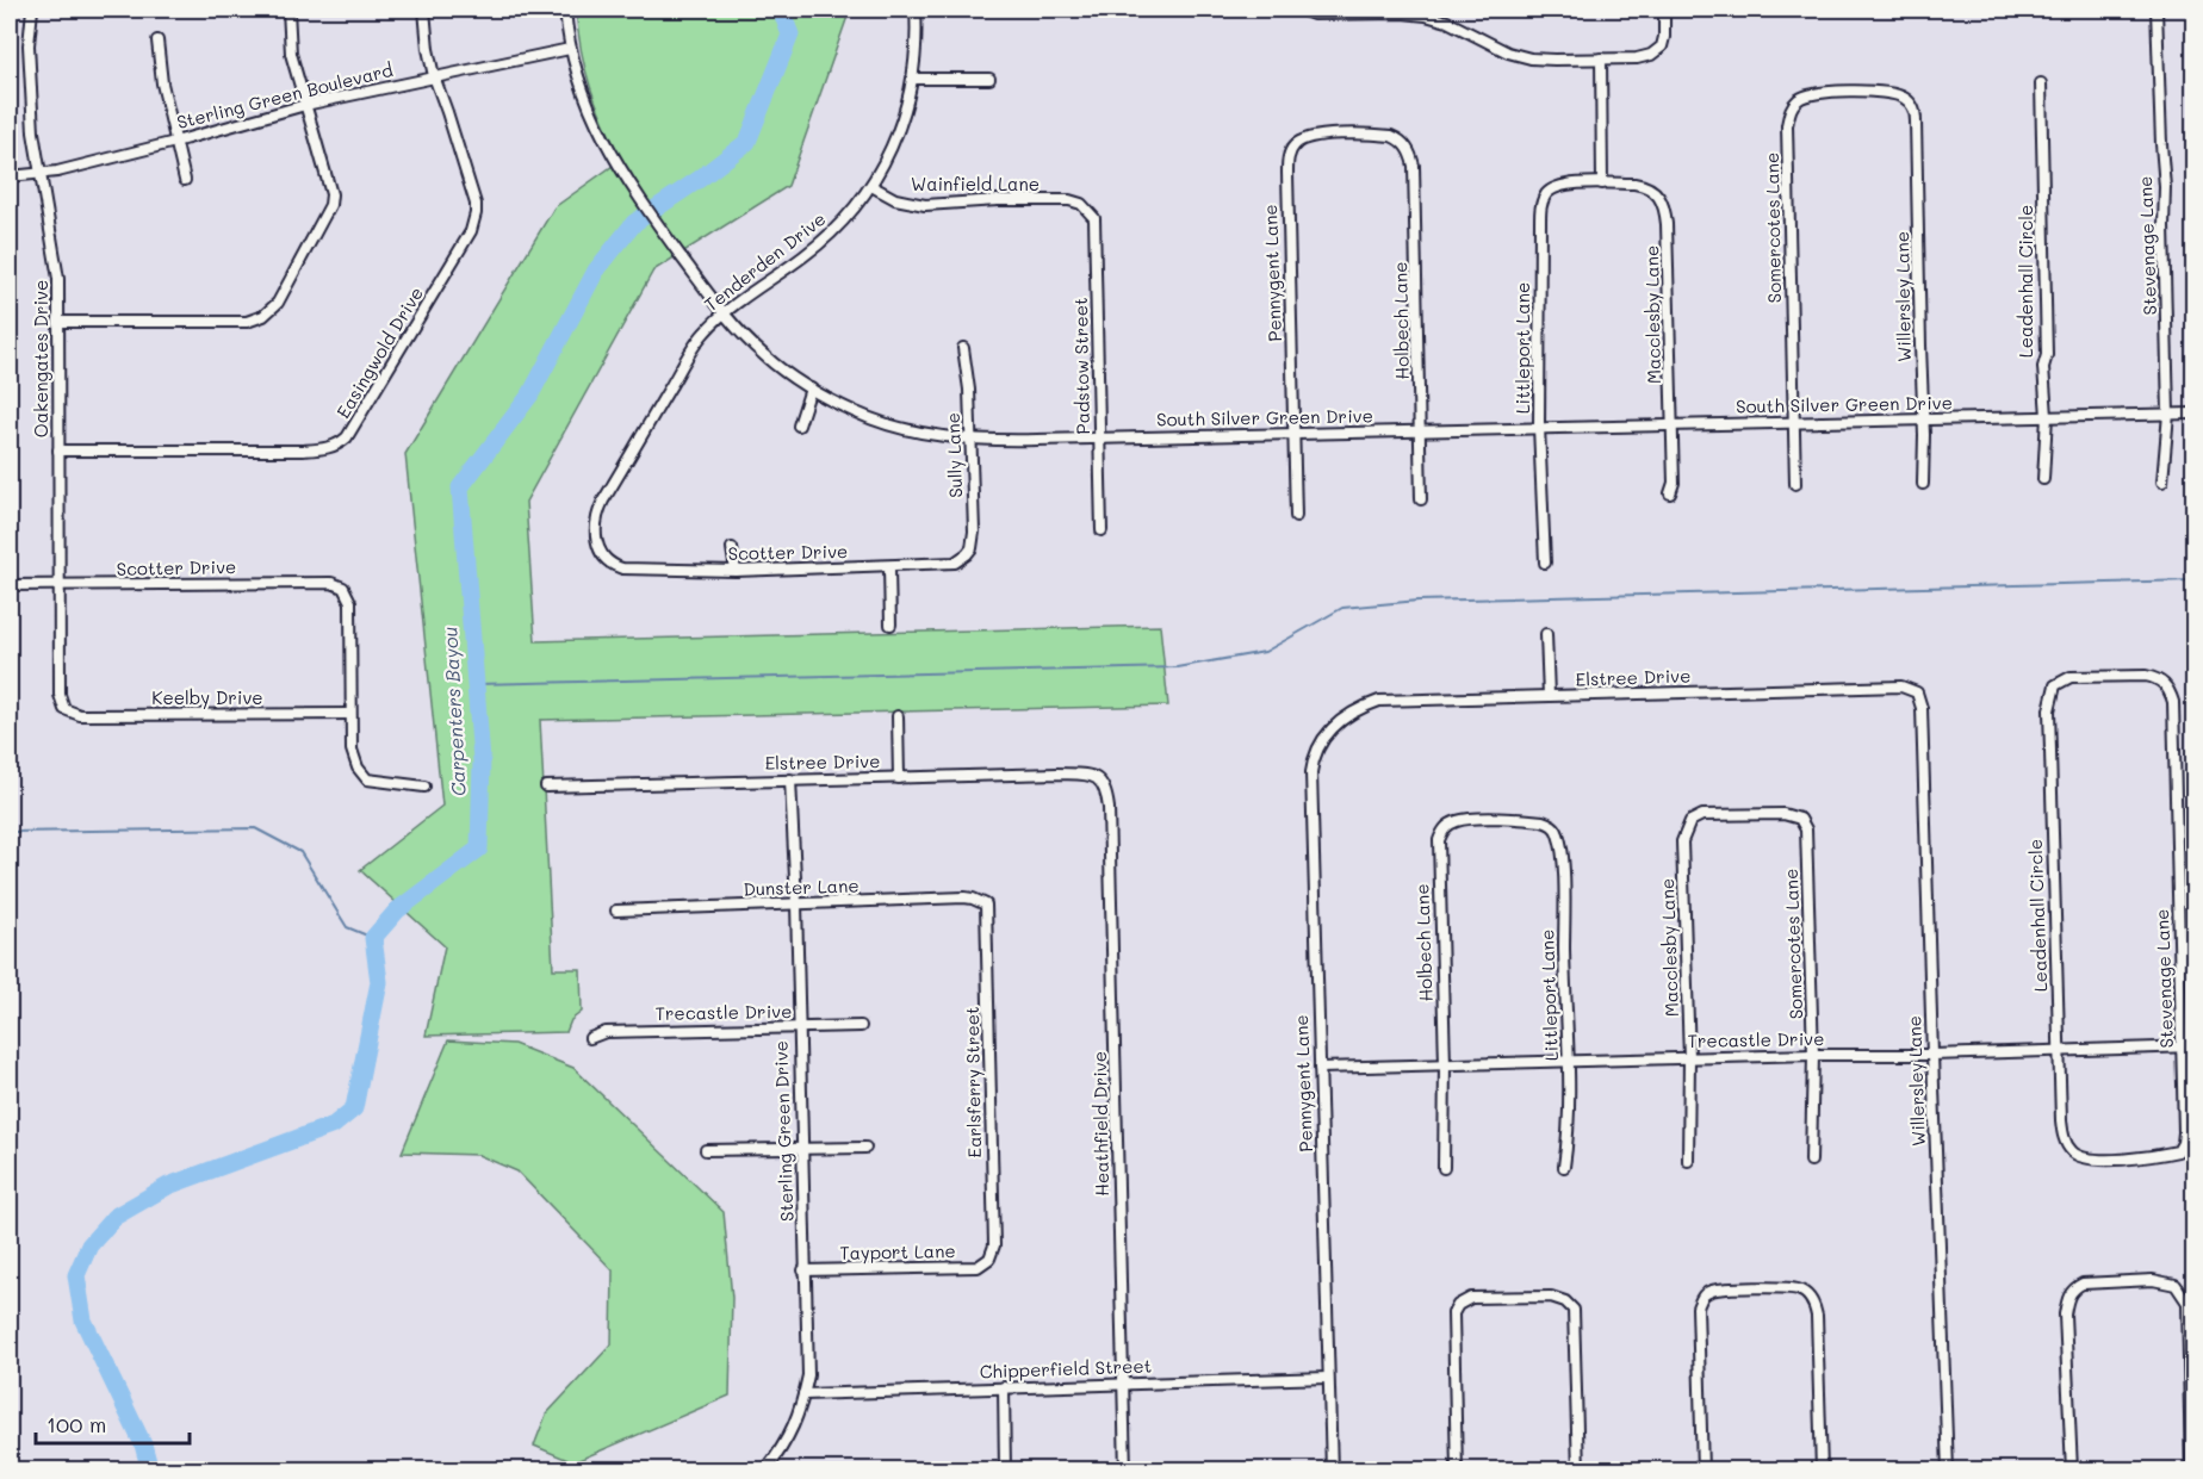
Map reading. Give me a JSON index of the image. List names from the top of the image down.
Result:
{
  "streets": {
    "street": [
      "Sterling Green Boulevard",
      "Wainfield Lane",
      "Somercotes Lane",
      "Stevenage Lane",
      "Tenderden Drive",
      "Pennygent Lane",
      "Leadenhall Circle",
      "Willersley Lane",
      "Macclesby Lane",
      "Holbech Lane",
      "Littleport Lane",
      "Easingwold Drive",
      "Oakengates Drive",
      "Padstow Street",
      "South Silver Green Drive",
      "Sully Lane",
      "Scotter Drive",
      "Elstree Drive",
      "Keelby Drive",
      "Dunster Lane",
      "Trecastle Drive",
      "Earlsferry Street",
      "Heathfield Drive",
      "Sterling Green Drive",
      "Tayport Lane",
      "Chipperfield Street"
    ]
  },
  "crossings": [
    ["Sterling Green Boulevard", "Easingwold Drive"],
    ["Sterling Green Boulevard", "Oakengates Drive"],
    ["Sterling Green Boulevard", "South Silver Green Drive"],
    ["Wainfield Lane", "Tenderden Drive"],
    ["Wainfield Lane", "Padstow Street"],
    ["Somercotes Lane", "Willersley Lane"],
    ["Somercotes Lane", "Macclesby Lane"],
    ["Somercotes Lane", "South Silver Green Drive"],
    ["Somercotes Lane", "Trecastle Drive"],
    ["Stevenage Lane", "Leadenhall Circle"],
    ["Stevenage Lane", "South Silver Green Drive"],
    ["Stevenage Lane", "Trecastle Drive"],
    ["Tenderden Drive", "South Silver Green Drive"],
    ["Tenderden Drive", "Scotter Drive"],
    ["Pennygent Lane", "Holbech Lane"],
    ["Pennygent Lane", "South Silver Green Drive"],
    ["Pennygent Lane", "Elstree Drive"],
    ["Pennygent Lane", "Trecastle Drive"],
    ["Pennygent Lane", "Chipperfield Street"],
    ["Leadenhall Circle", "South Silver Green Drive"],
    ["Leadenhall Circle", "Trecastle Drive"],
    ["Willersley Lane", "South Silver Green Drive"],
    ["Willersley Lane", "Elstree Drive"],
    ["Willersley Lane", "Trecastle Drive"],
    ["Macclesby Lane", "Littleport Lane"],
    ["Macclesby Lane", "South Silver Green Drive"],
    ["Macclesby Lane", "Trecastle Drive"],
    ["Holbech Lane", "Littleport Lane"],
    ["Holbech Lane", "South Silver Green Drive"],
    ["Holbech Lane", "Trecastle Drive"],
    ["Littleport Lane", "South Silver Green Drive"],
    ["Littleport Lane", "Trecastle Drive"],
    ["Easingwold Drive", "Oakengates Drive"],
    ["Oakengates Drive", "Scotter Drive"],
    ["Oakengates Drive", "Keelby Drive"],
    ["Padstow Street", "South Silver Green Drive"],
    ["South Silver Green Drive", "Sully Lane"],
    ["Sully Lane", "Scotter Drive"],
    ["Scotter Drive", "Keelby Drive"],
    ["Elstree Drive", "Heathfield Drive"],
    ["Elstree Drive", "Sterling Green Drive"],
    ["Dunster Lane", "Earlsferry Street"],
    ["Dunster Lane", "Sterling Green Drive"],
    ["Trecastle Drive", "Sterling Green Drive"],
    ["Earlsferry Street", "Tayport Lane"],
    ["Heathfield Drive", "Chipperfield Street"],
    ["Sterling Green Drive", "Tayport Lane"],
    ["Sterling Green Drive", "Chipperfield Street"]
  ],
  "water": ["Carpenters Bayou"],
  "scale_bar": "100 m"
}
